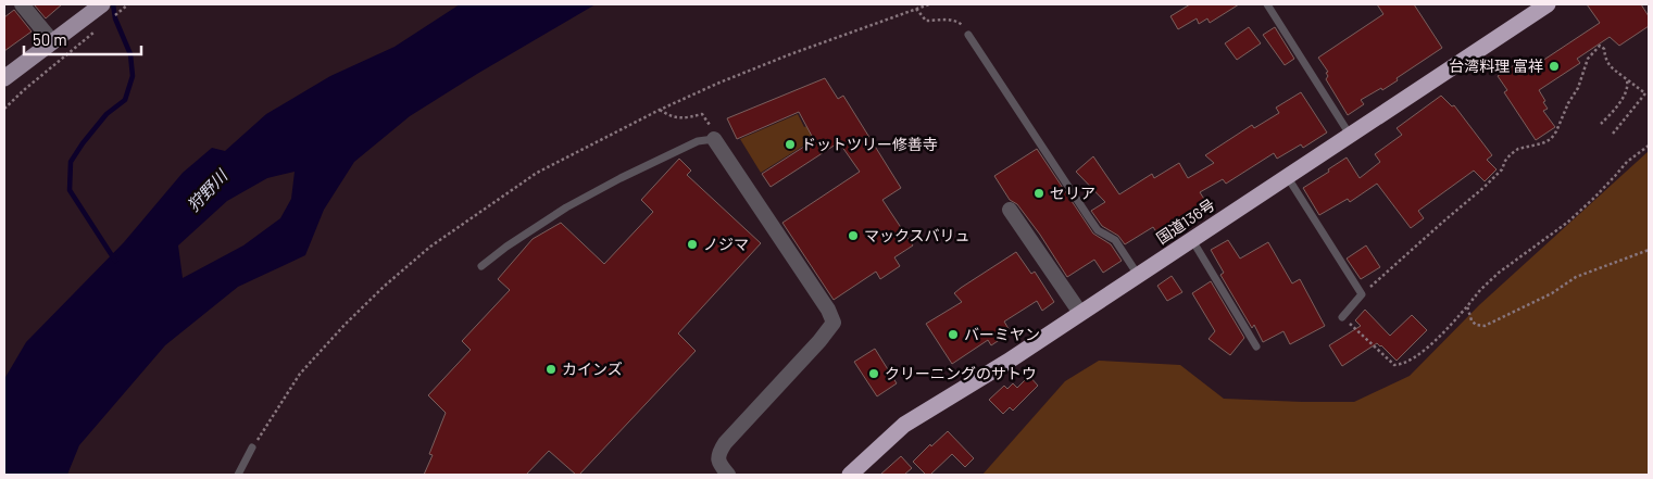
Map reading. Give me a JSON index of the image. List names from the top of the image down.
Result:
{
  "streets": {
    "highway": ["国道136号"]
  },
  "water": ["狩野川"],
  "places": [
    "台湾料理 富祥",
    "ドットツリー修善寺",
    "セリア",
    "マックスバリュ",
    "ノジマ",
    "バーミヤン",
    "カインズ",
    "クリーニングのサトウ"
  ],
  "scale_bar": "50 m"
}
